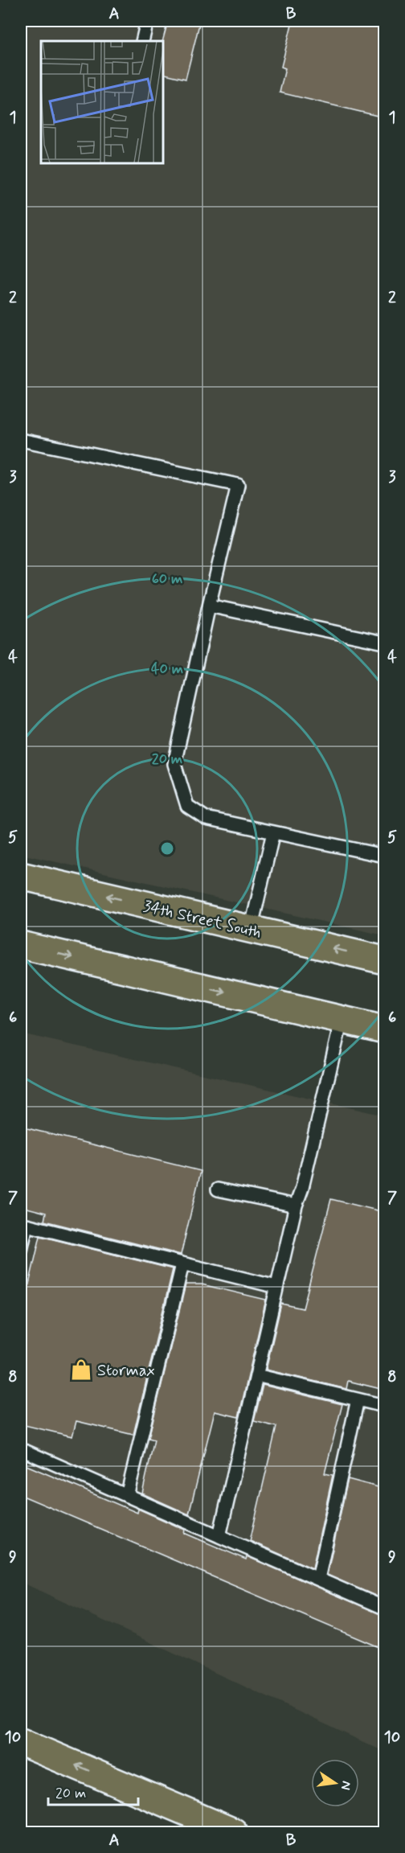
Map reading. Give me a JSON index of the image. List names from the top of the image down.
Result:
{
  "streets": {
    "highway": ["34th Street South"]
  },
  "places": {
    "shop": ["Stormax"]
  },
  "scale_bar": "20 m",
  "north": "right",
  "grid": {
    "columns": ["A", "B"],
    "rows": [
      "1",
      "2",
      "3",
      "4",
      "5",
      "6",
      "7",
      "8",
      "9",
      "10"
    ]
  },
  "rings": ["60 m", "40 m", "20 m"]
}
